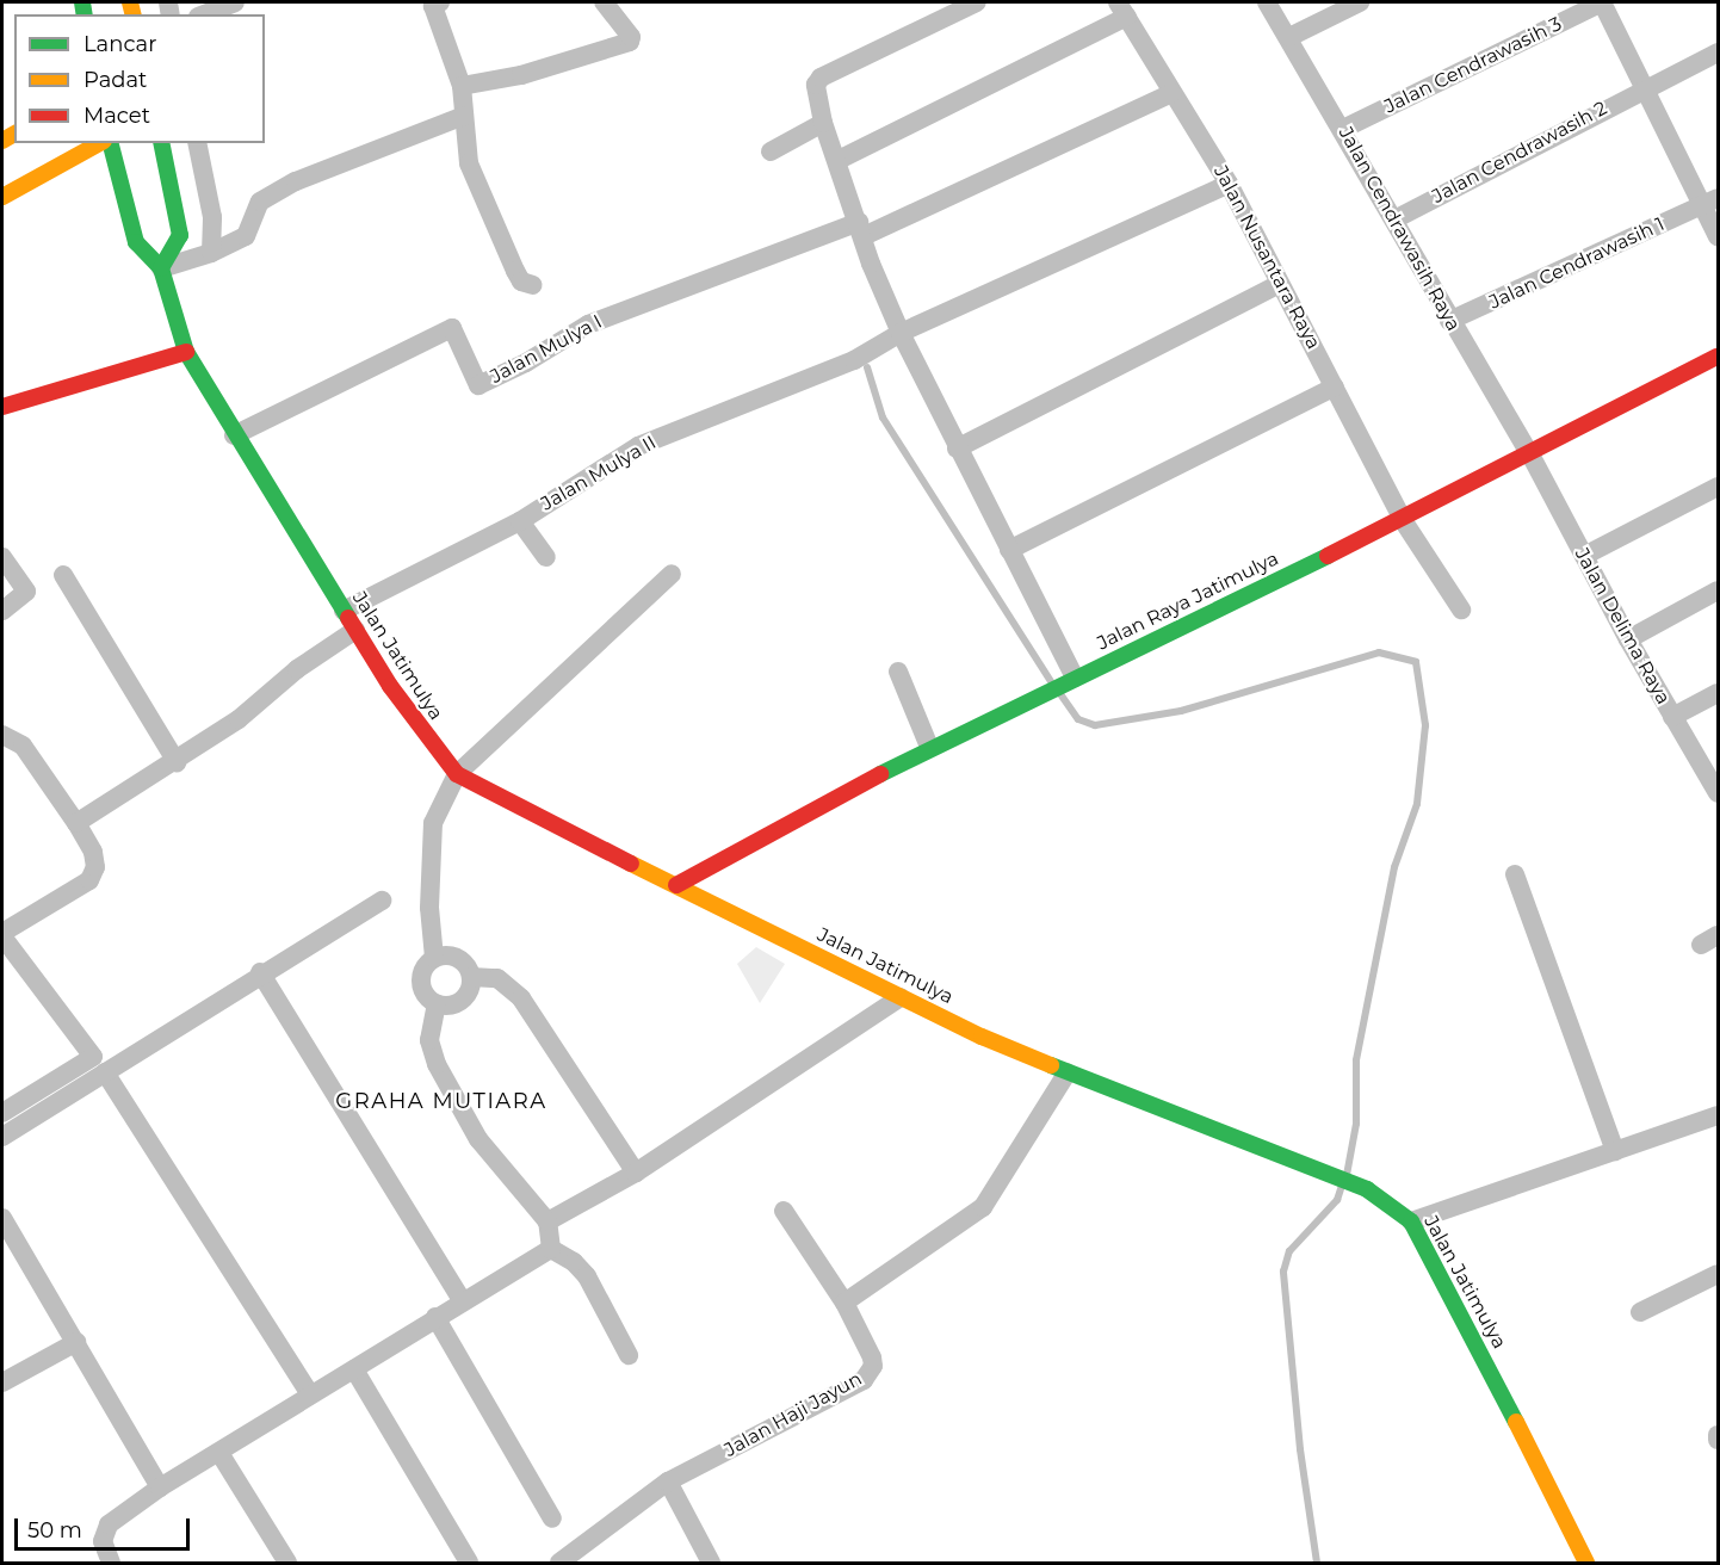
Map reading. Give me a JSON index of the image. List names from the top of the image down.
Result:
{
  "streets": {
    "main road": ["Jalan Raya Jatimulya", "Jalan Jatimulya"],
    "street": [
      "Jalan Cendrawasih 3",
      "Jalan Cendrawasih 2",
      "Jalan Cendrawasih Raya",
      "Jalan Nusantara Raya",
      "Jalan Cendrawasih 1",
      "Jalan Mulya I",
      "Jalan Mulya II",
      "Jalan Delima Raya",
      "Jalan Haji Jayun"
    ]
  },
  "crossings": [
    ["Jalan Cendrawasih 3", "Jalan Cendrawasih Raya"],
    ["Jalan Cendrawasih 2", "Jalan Cendrawasih Raya"],
    ["Jalan Cendrawasih Raya", "Jalan Cendrawasih 1"],
    ["Jalan Cendrawasih Raya", "Jalan Raya Jatimulya"],
    ["Jalan Cendrawasih Raya", "Jalan Delima Raya"],
    ["Jalan Nusantara Raya", "Jalan Mulya II"],
    ["Jalan Nusantara Raya", "Jalan Raya Jatimulya"],
    ["Jalan Mulya I", "Jalan Jatimulya"],
    ["Jalan Mulya II", "Jalan Jatimulya"],
    ["Jalan Raya Jatimulya", "Jalan Delima Raya"],
    ["Jalan Raya Jatimulya", "Jalan Jatimulya"]
  ],
  "districts": ["GRAHA MUTIARA"],
  "legend": ["Lancar", "Padat", "Macet"],
  "scale_bar": "50 m"
}
